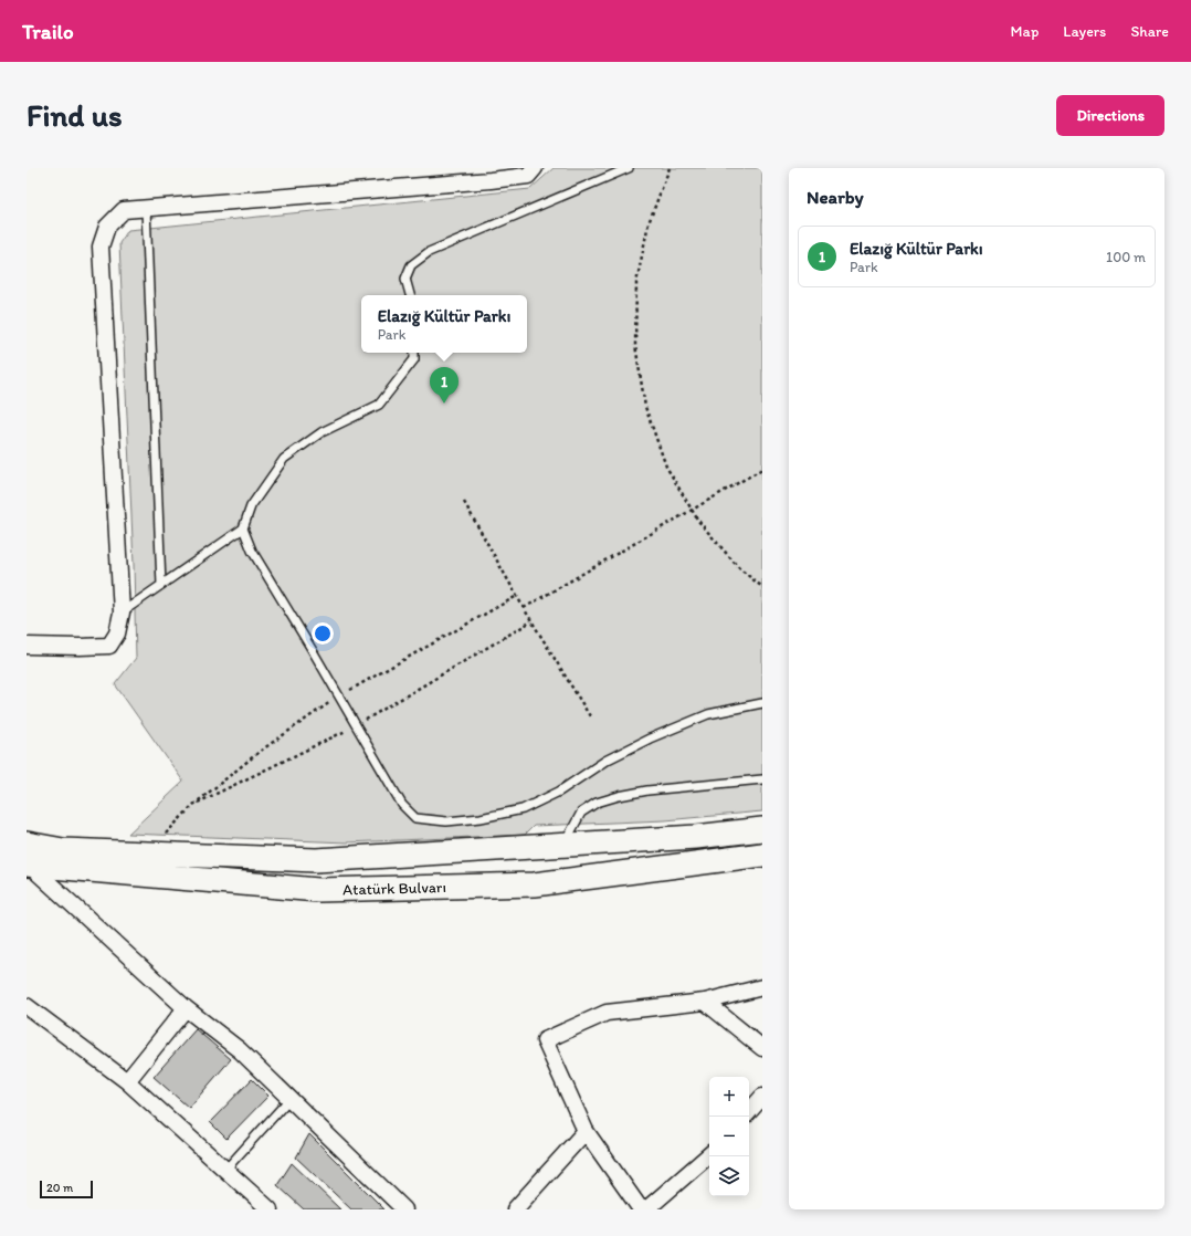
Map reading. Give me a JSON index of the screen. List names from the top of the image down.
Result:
{
  "streets": {
    "main road": ["Atatürk Bulvarı"]
  },
  "scale_bar": "20 m",
  "page": {
    "header": "Trailo",
    "nav": ["Map", "Layers", "Share"],
    "buttons": "Directions",
    "title": "Find us",
    "heading": "Nearby",
    "list": [
      {
        "mark": "1",
        "name": "Elazığ Kültür Parkı",
        "note": "Park",
        "value": "100 m"
      }
    ],
    "popup": ["Elazığ Kültür Parkı", "Park"],
    "pins": "1",
    "map_buttons": ["+", "−"],
    "scale": "20 m"
  }
}
